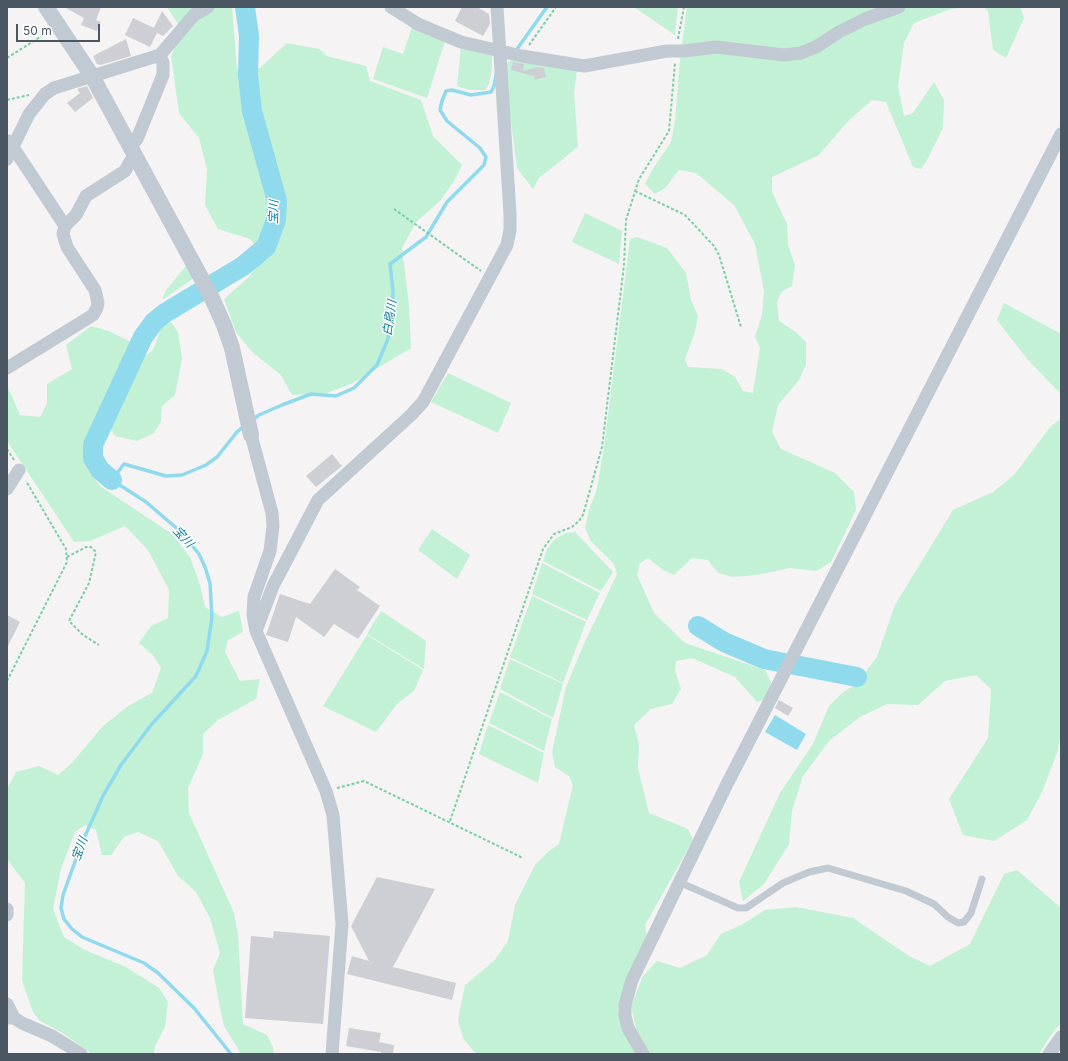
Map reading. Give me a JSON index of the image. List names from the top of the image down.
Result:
{
  "water": ["宝川", "白鳥川"],
  "scale_bar": "50 m"
}
